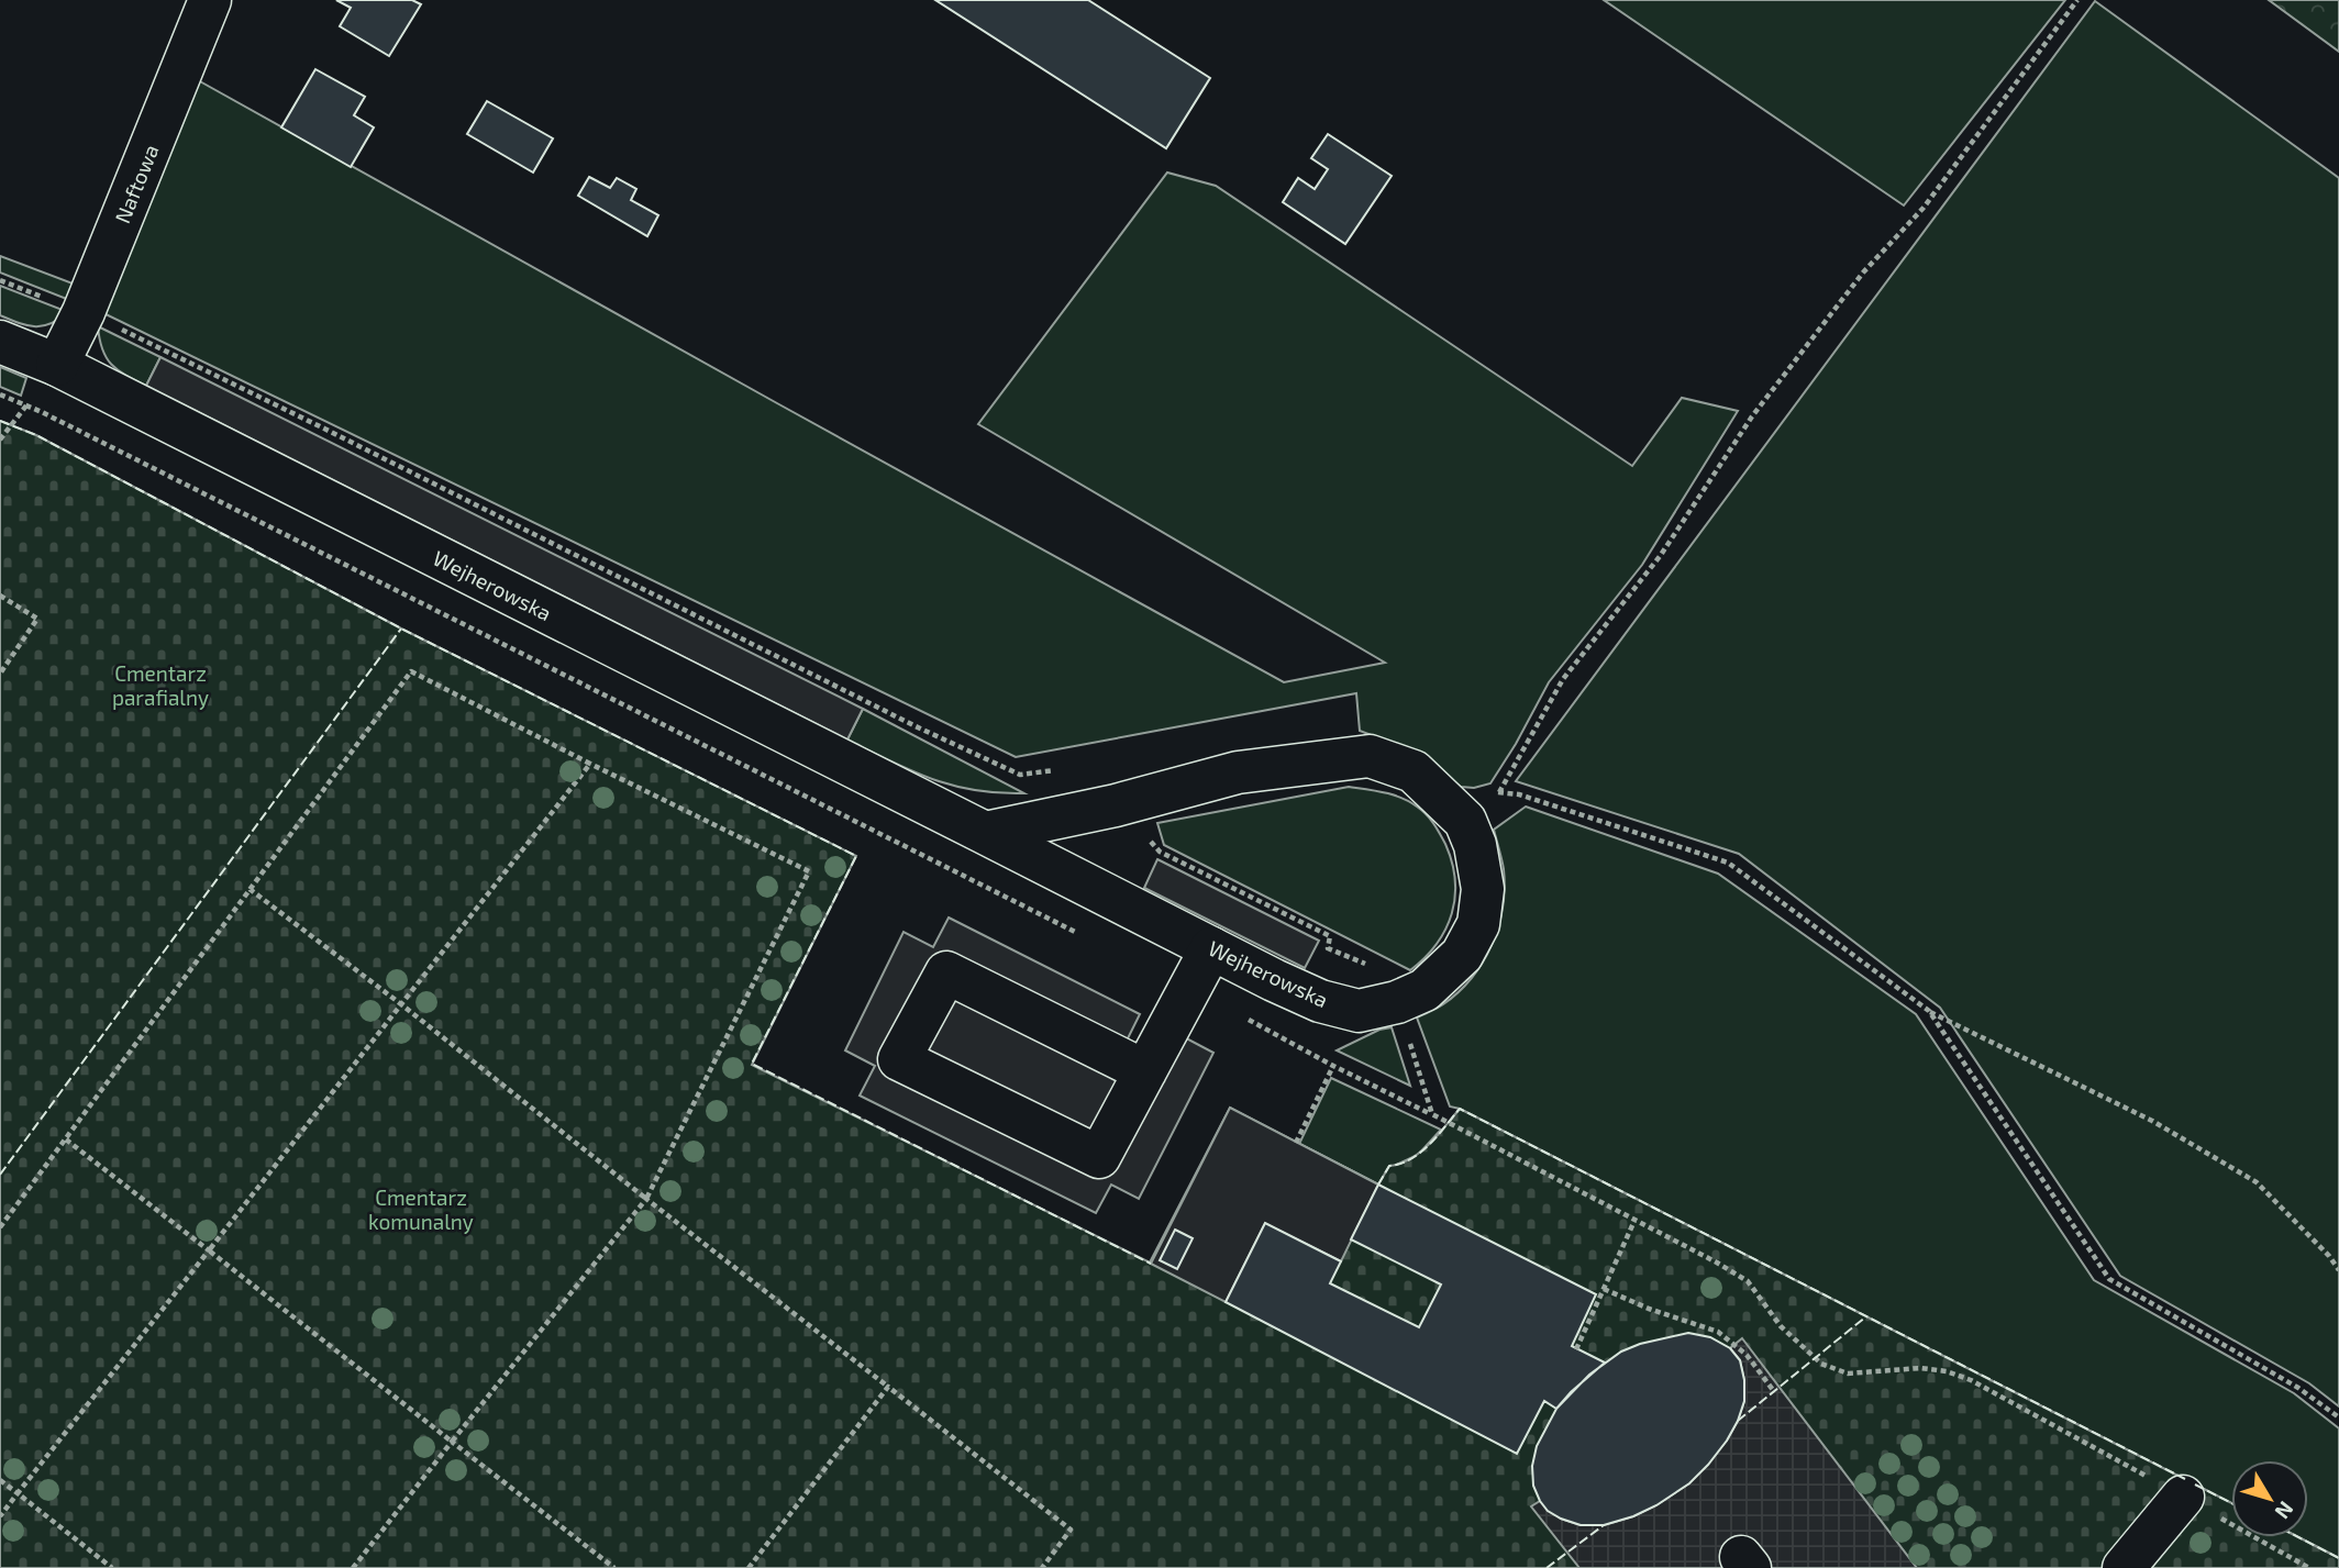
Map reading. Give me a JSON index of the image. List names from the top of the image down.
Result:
{
  "streets": {
    "street": ["Naftowa", "Wejherowska"]
  },
  "crossings": [
    ["Naftowa", "Wejherowska"]
  ],
  "parks": ["Cmentarz parafialny", "Cmentarz komunalny"],
  "north": "bottom right"
}
